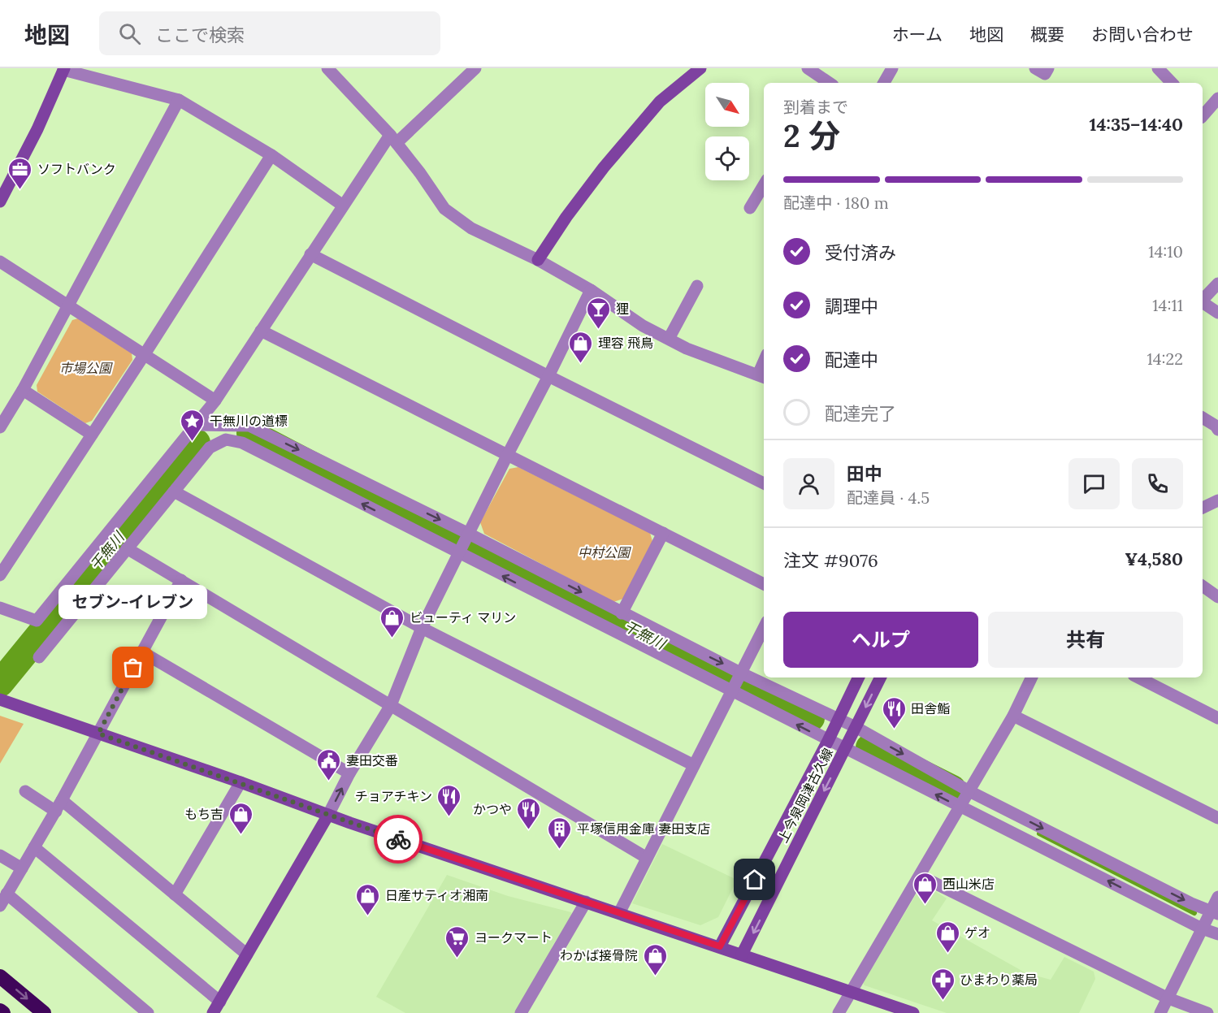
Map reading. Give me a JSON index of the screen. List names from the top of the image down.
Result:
{
  "streets": {
    "street": ["上今泉岡津古久線"]
  },
  "water": ["干無川"],
  "parks": ["市場公園", "中村公園"],
  "places": {
    "office": ["ソフトバンク"],
    "bar": ["狸"],
    "shop": [
      "理容 飛鳥",
      "ビューティ マリン",
      "もち吉",
      "西山米店",
      "日産サティオ湘南",
      "ゲオ",
      "わかば接骨院"
    ],
    "place": ["干無川の道標"],
    "other": ["セブン-イレブン"],
    "restaurant": ["田舎鮨", "チョアチキン", "かつや"],
    "public building": ["妻田交番"],
    "building": ["平塚信用金庫 妻田支店"],
    "supermarket": ["ヨークマート"],
    "pharmacy": ["ひまわり薬局"]
  },
  "north": "bottom right",
  "page": {
    "header": "地図",
    "search": "ここで検索",
    "nav": [
      "ホーム",
      "地図",
      "概要",
      "お問い合わせ"
    ],
    "heading": ["2 分", "到着まで", "14:35–14:40"],
    "panel": [
      "田中",
      "配達員 · 4.5",
      "注文 #9076",
      "¥4,580"
    ],
    "bar": "配達中 · 180 m",
    "list": [
      ["受付済み", "14:10"],
      ["調理中", "14:11"],
      ["配達中", "14:22"],
      "配達完了"
    ],
    "bubble": "セブン-イレブン",
    "buttons": ["ヘルプ", "共有"]
  }
}
